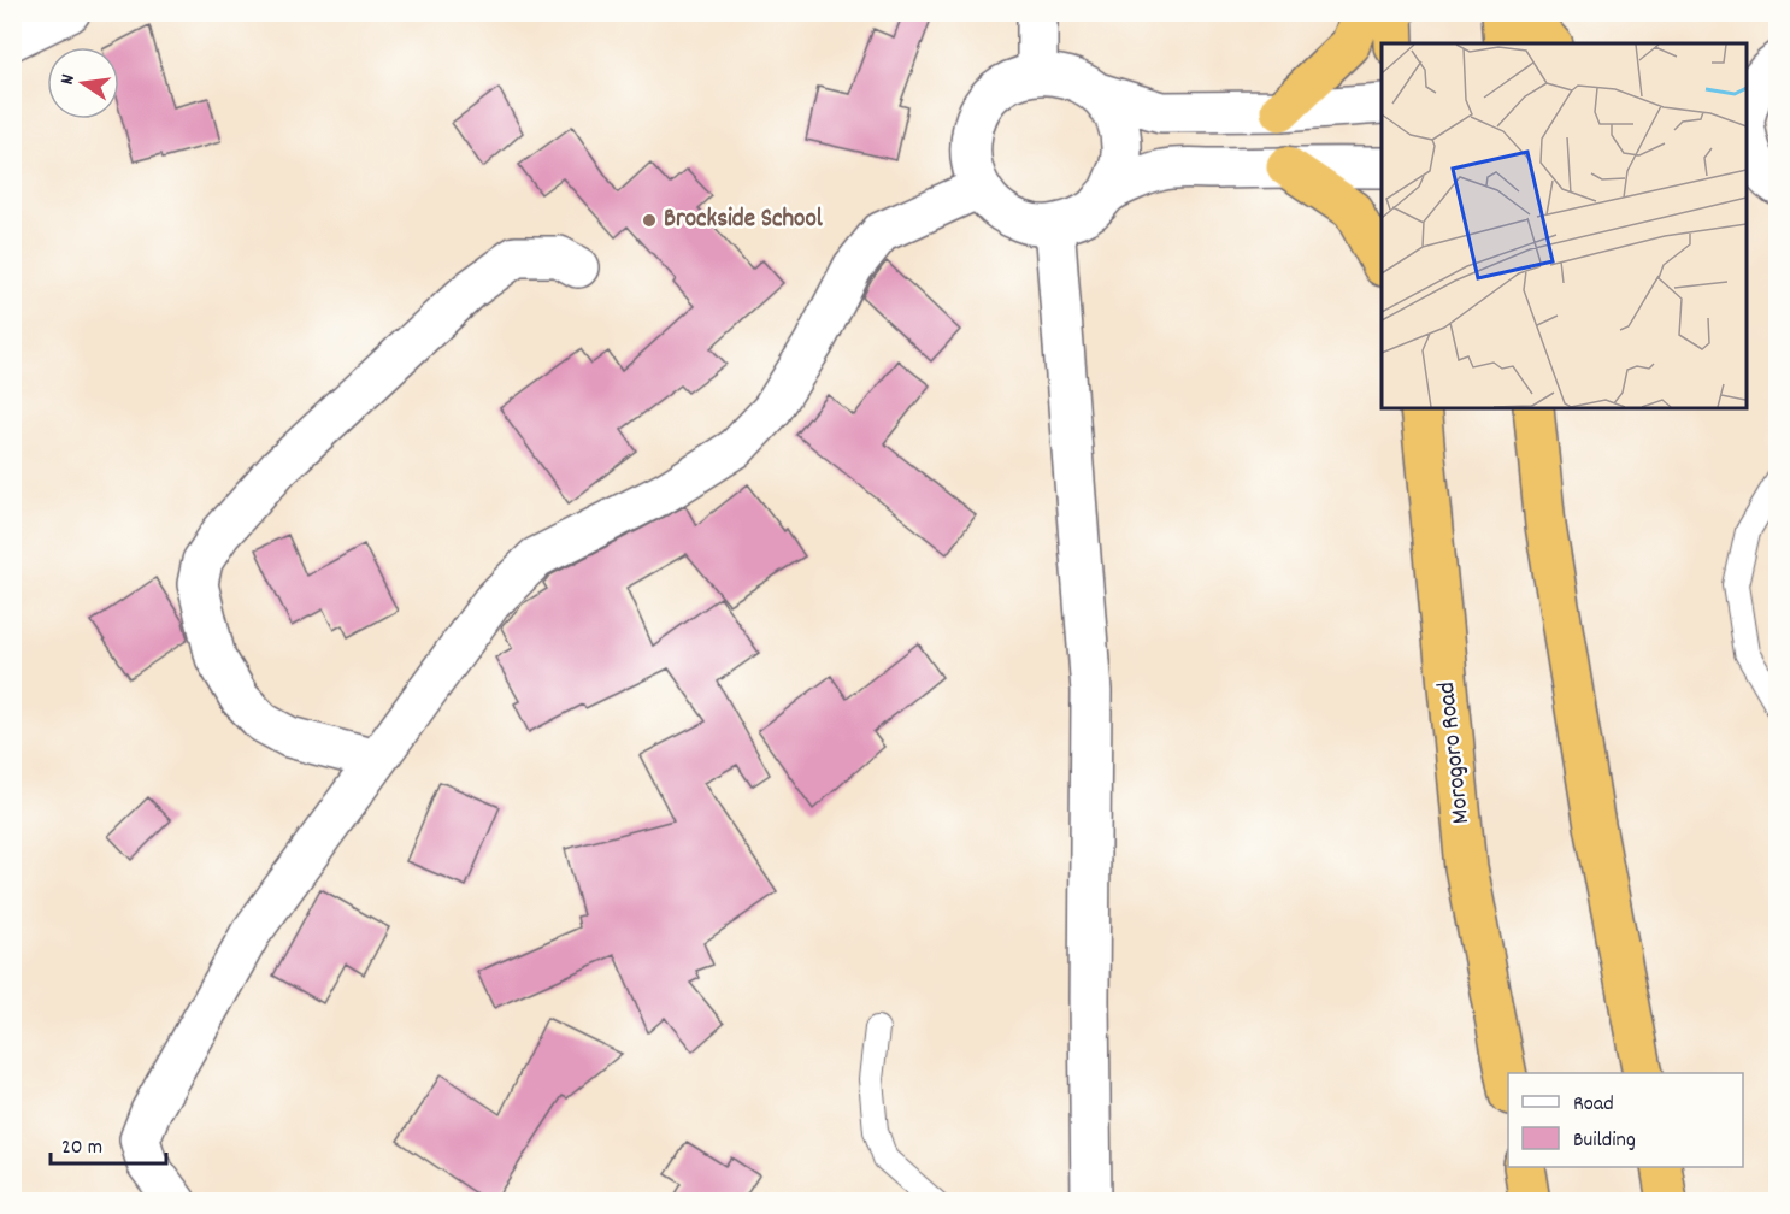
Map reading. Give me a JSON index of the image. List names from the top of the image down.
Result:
{
  "streets": {
    "highway": ["Morogoro Road"]
  },
  "places": ["Brockside School"],
  "legend": ["Road", "Building"],
  "scale_bar": "20 m",
  "north": "left"
}
